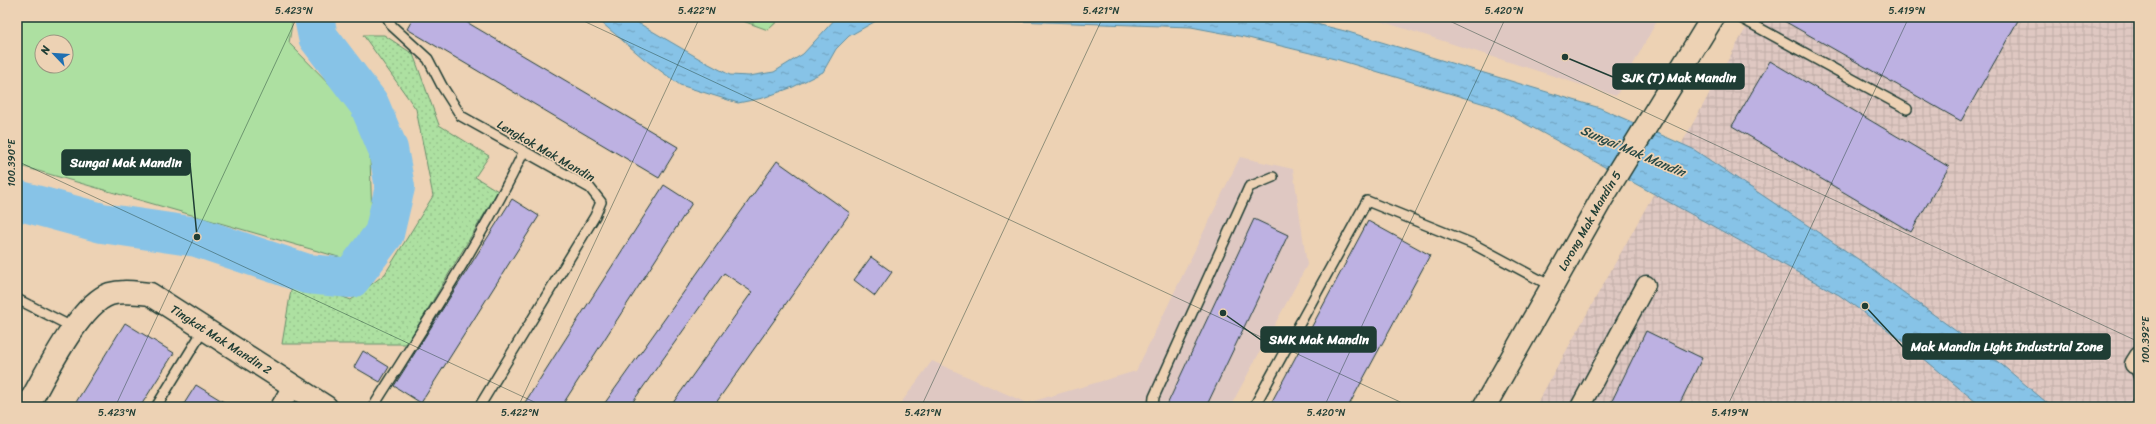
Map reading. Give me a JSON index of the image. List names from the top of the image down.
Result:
{
  "streets": {
    "street": ["Lorong Mak Mandin 5", "Tingkat Mak Mandin 2"],
    "lane": ["Lengkok Mak Mandin"]
  },
  "water": ["Sungai Mak Mandin"],
  "places": [
    "SJK (T) Mak Mandin",
    "Sungai Mak Mandin",
    "Mak Mandin Light Industrial Zone",
    "SMK Mak Mandin"
  ],
  "north": "top left",
  "coordinates": [
    "5.423°N",
    "5.422°N",
    "5.421°N",
    "5.420°N",
    "5.419°N",
    "100.390°E",
    "100.392°E"
  ]
}
